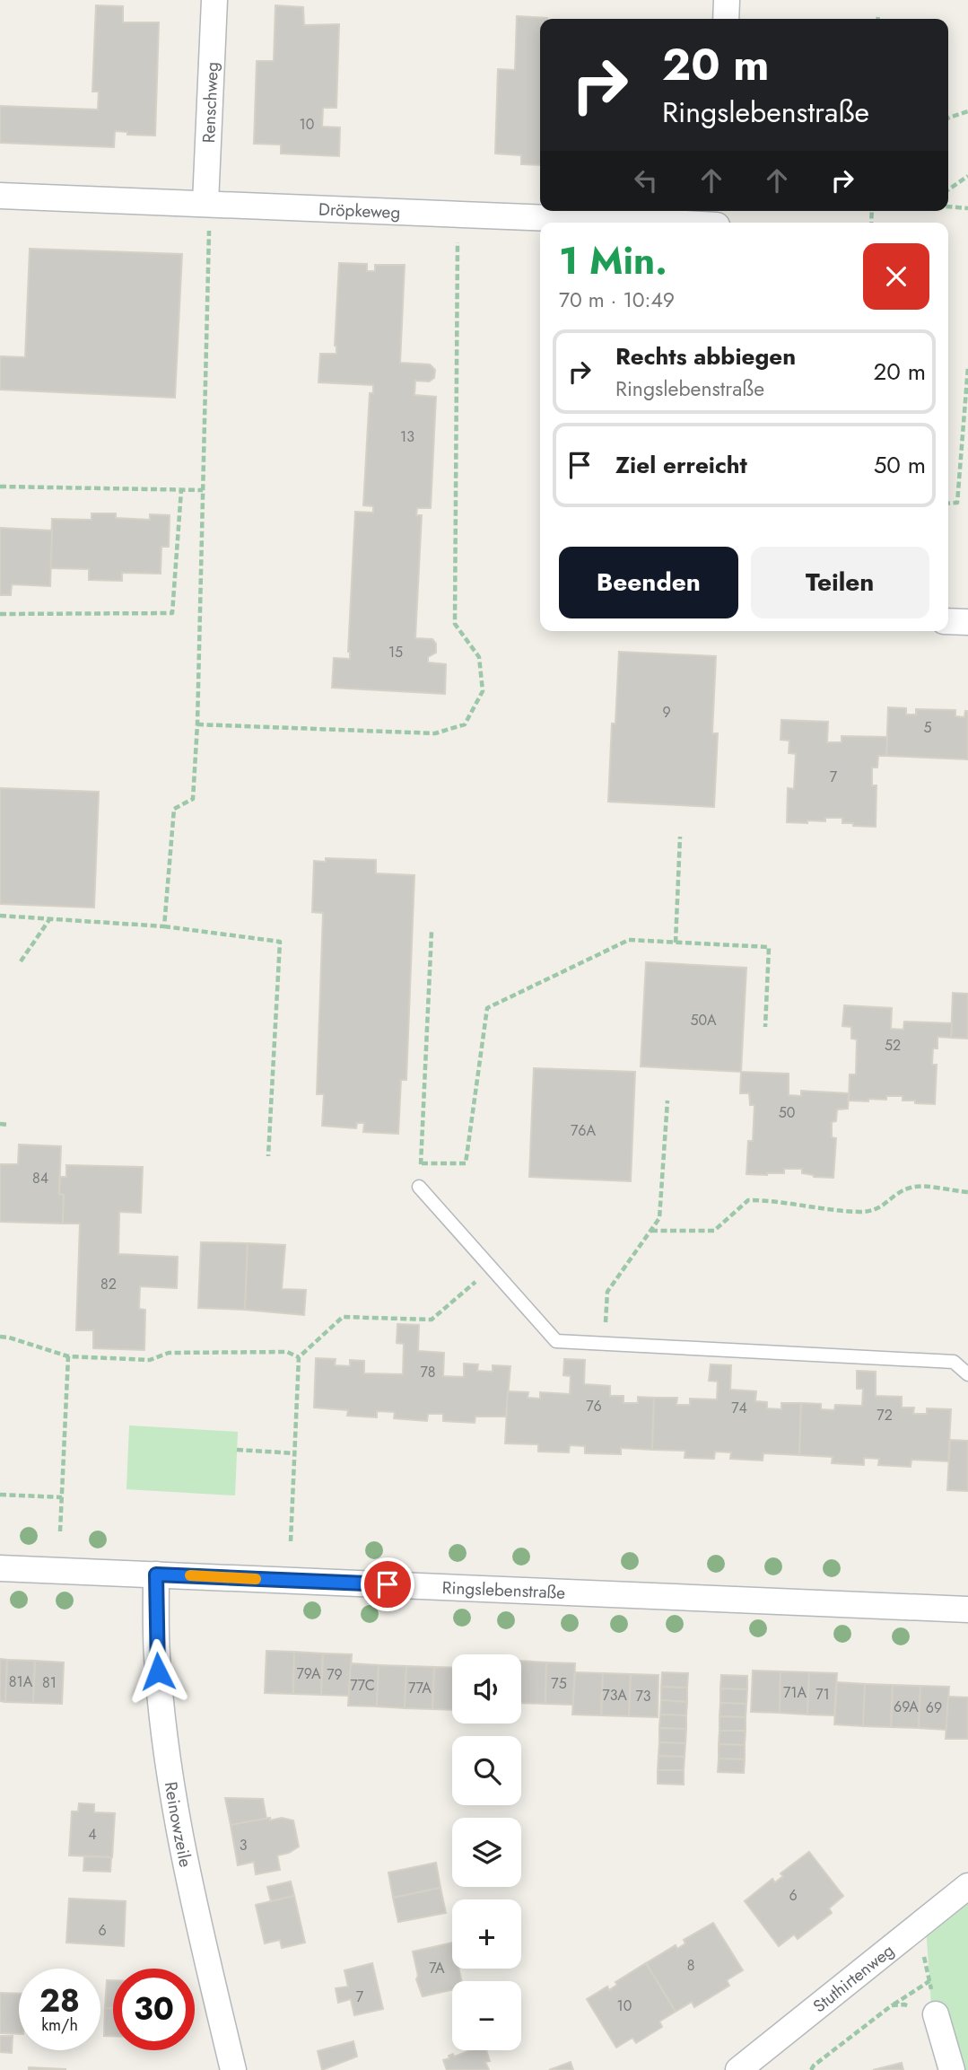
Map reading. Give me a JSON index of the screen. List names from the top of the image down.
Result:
{
  "streets": {
    "street": [
      "Renschweg",
      "Dröpkeweg",
      "Ringslebenstraße",
      "Reinowzeile",
      "Stuthirtenweg"
    ]
  },
  "crossings": [
    ["Renschweg", "Dröpkeweg"],
    ["Ringslebenstraße", "Reinowzeile"]
  ],
  "house_numbers": [
    "10",
    "13",
    "15",
    "9",
    "5",
    "7",
    "50A",
    "52",
    "50",
    "76A",
    "84",
    "82",
    "78",
    "76",
    "74",
    "72",
    "79A",
    "79",
    "81A",
    "81",
    "75",
    "77C",
    "77A",
    "71A",
    "71",
    "73A",
    "73",
    "69A",
    "69",
    "4",
    "3",
    "6",
    "6",
    "8",
    "7A",
    "7",
    "10"
  ],
  "page": {
    "turn": ["20 m", "Ringslebenstraße"],
    "heading": ["1 Min.", "70 m · 10:49"],
    "list": [
      {
        "name": "Rechts abbiegen",
        "note": "Ringslebenstraße",
        "value": "20 m"
      },
      {
        "name": "Ziel erreicht",
        "value": "50 m"
      }
    ],
    "buttons": ["Beenden", "Teilen"],
    "map_buttons": ["+", "−"],
    "speed": "28 km/h",
    "limit": "30"
  }
}
